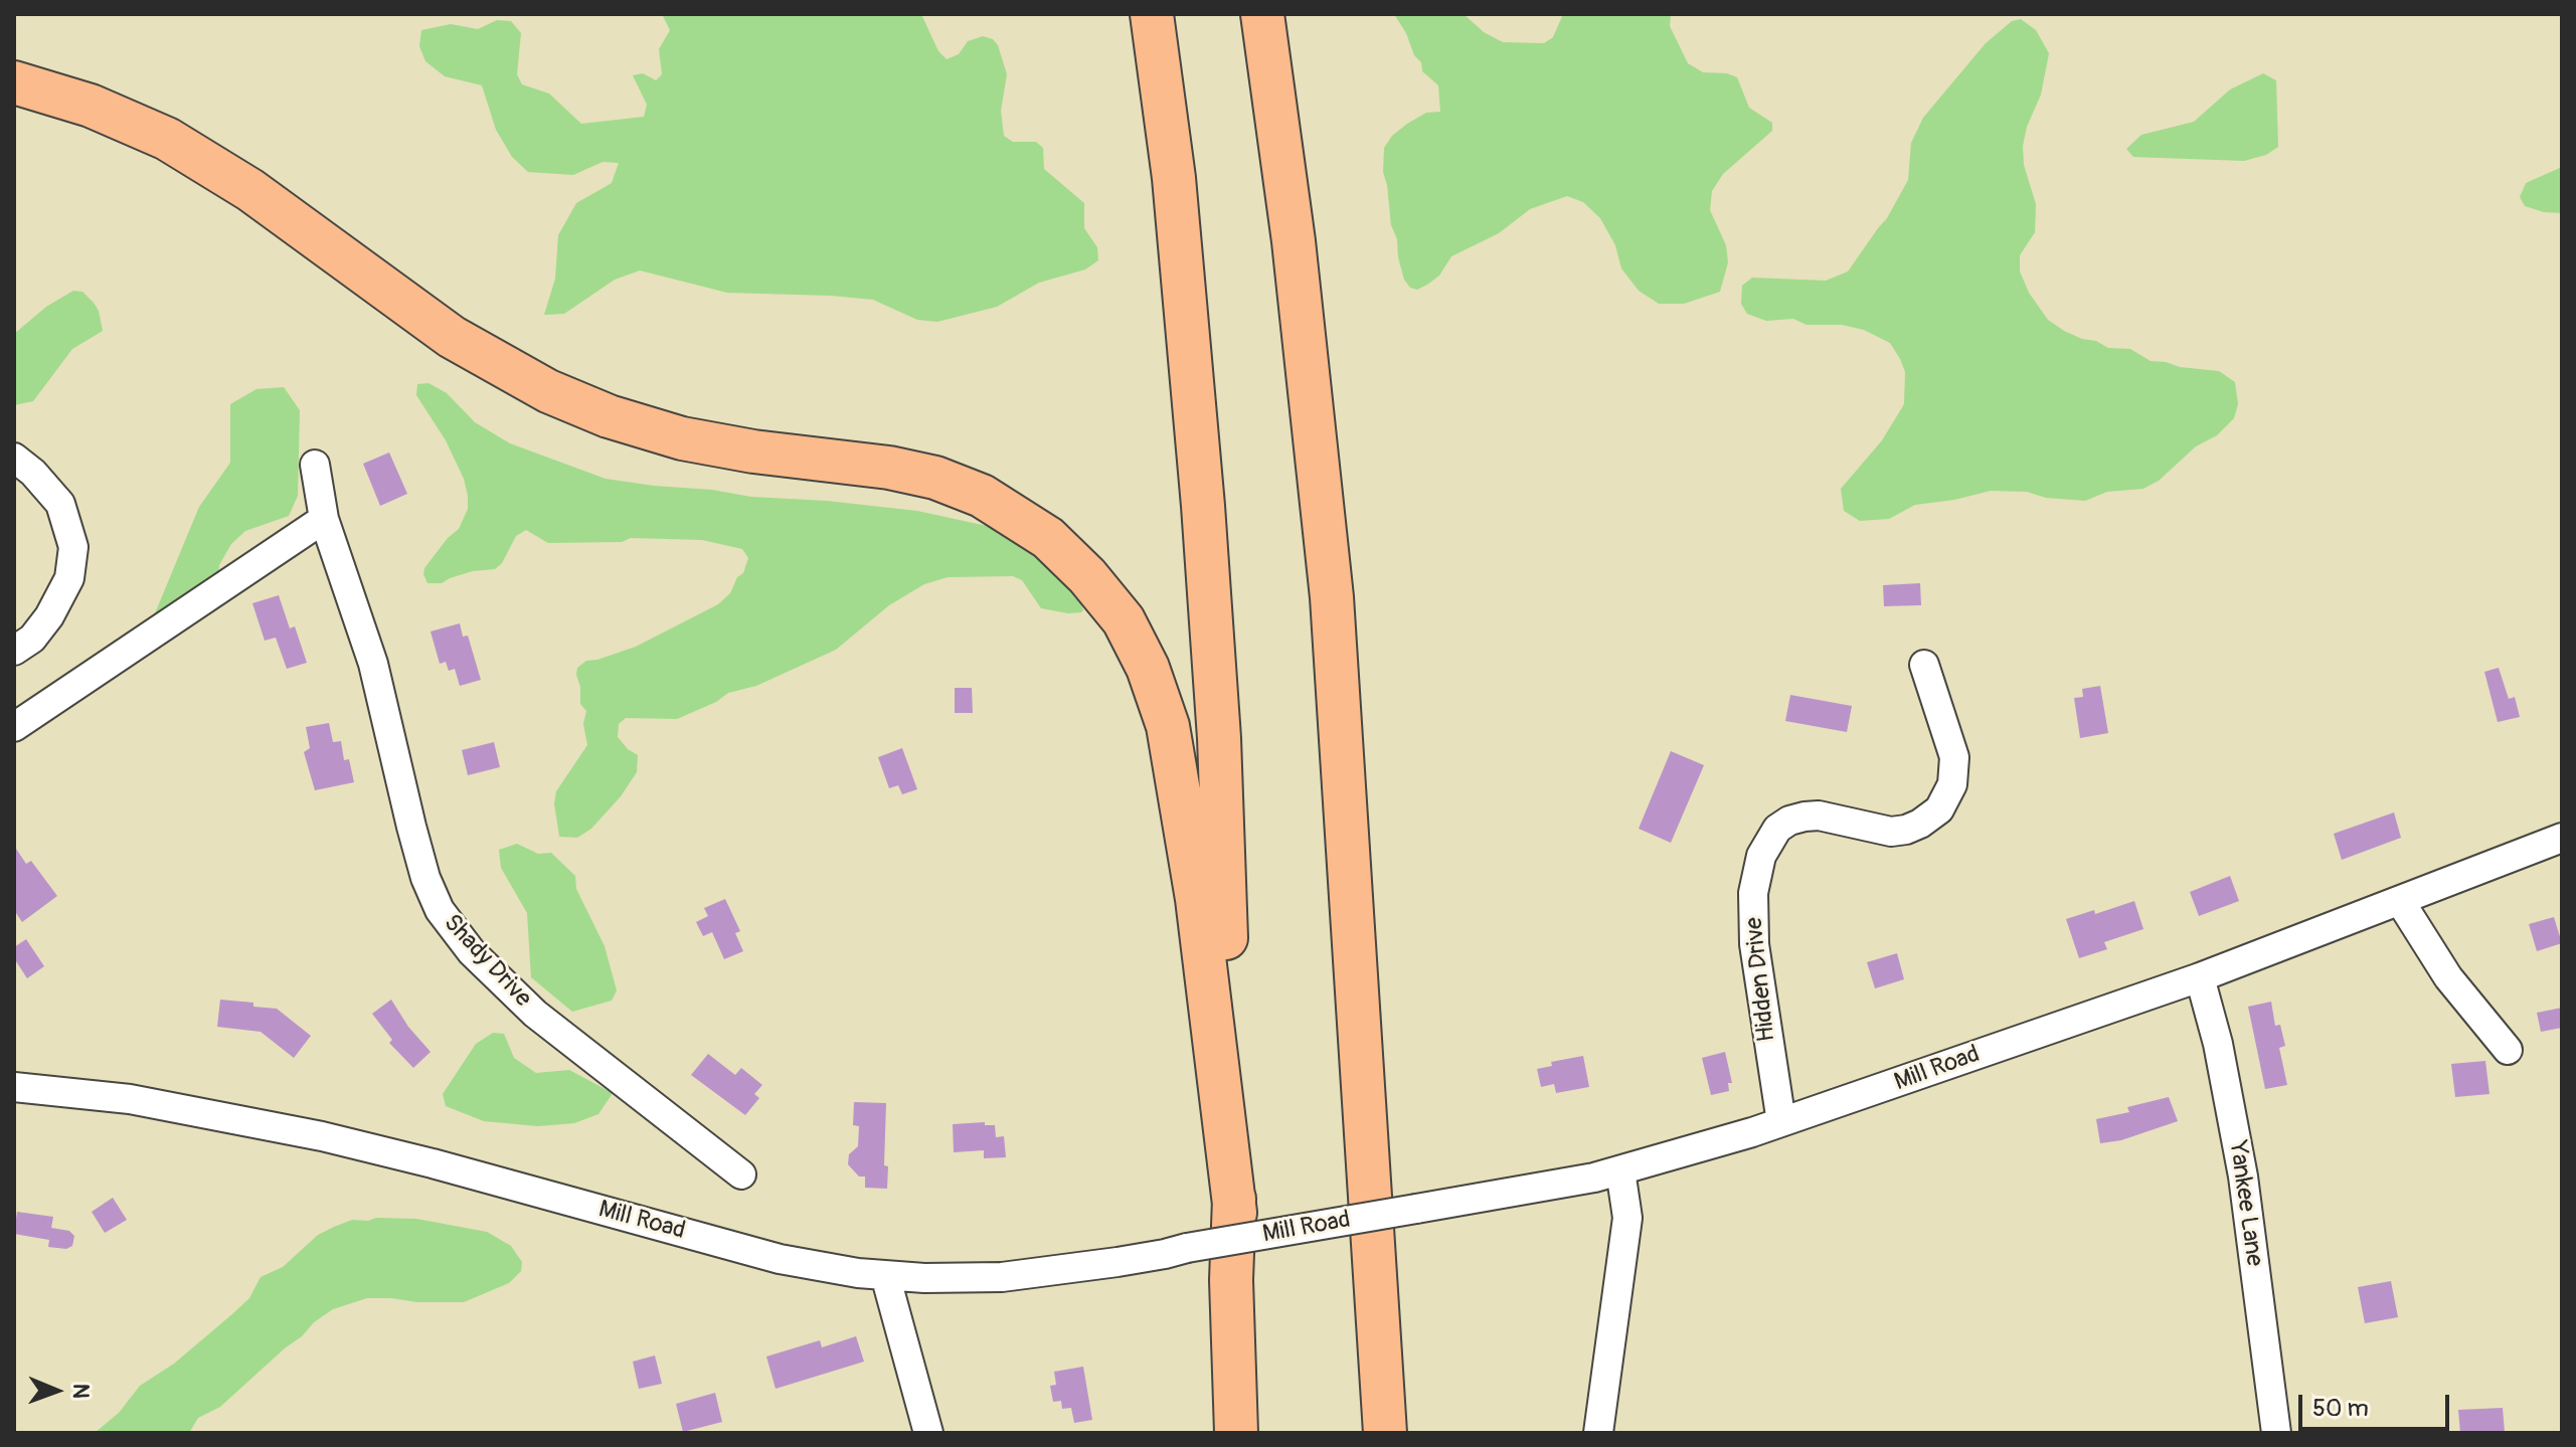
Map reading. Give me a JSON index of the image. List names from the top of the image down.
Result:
{
  "streets": {
    "street": [
      "Shady Drive",
      "Hidden Drive",
      "Mill Road",
      "Yankee Lane"
    ]
  },
  "crossings": [
    ["Hidden Drive", "Mill Road"],
    ["Mill Road", "Yankee Lane"]
  ],
  "scale_bar": "50 m",
  "north": "right"
}
